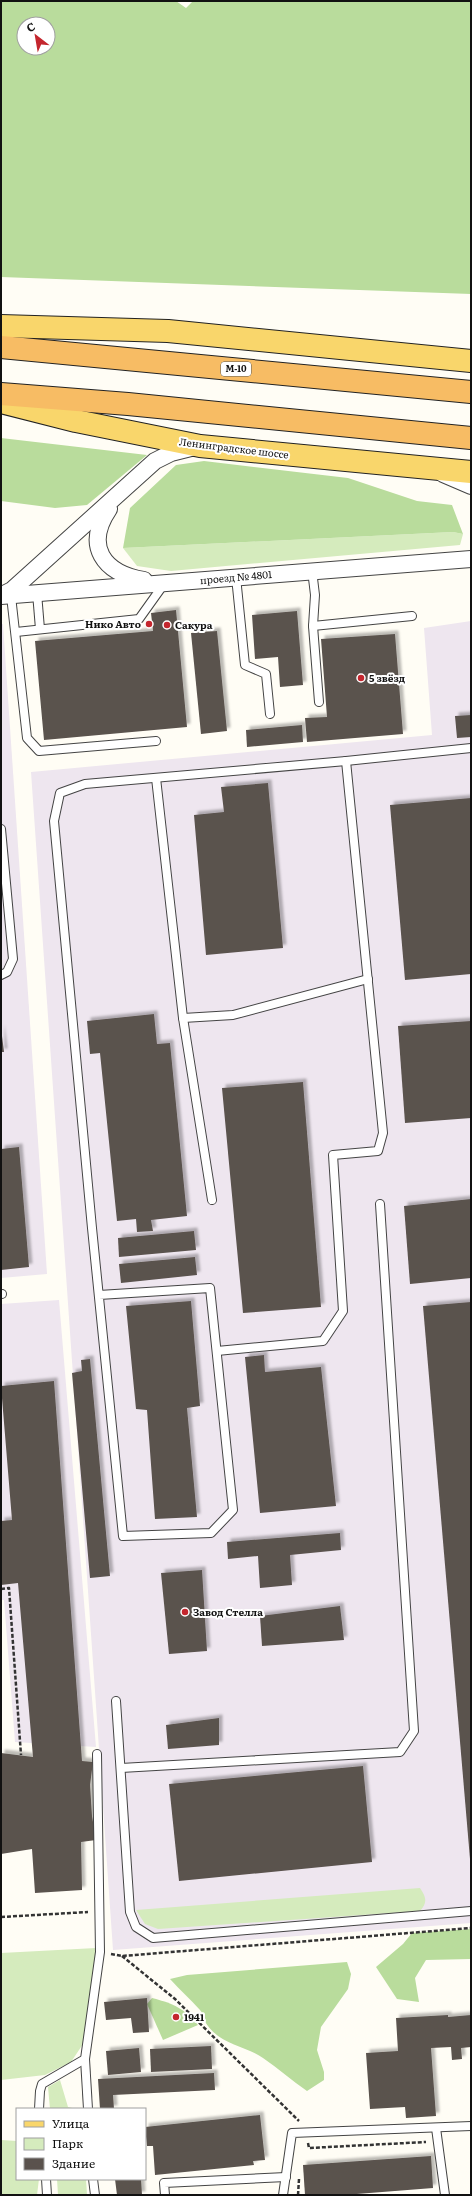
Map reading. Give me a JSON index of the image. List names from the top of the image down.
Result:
{
  "streets": {
    "highway": ["М-10"],
    "main road": ["Ленинградское шоссе"],
    "street": ["проезд № 4801"]
  },
  "places": [
    "Нико Авто",
    "Сакура",
    "5 звёзд",
    "Завод Стелла",
    "1941"
  ],
  "legend": ["Улица", "Парк", "Здание"],
  "north": "top left"
}
